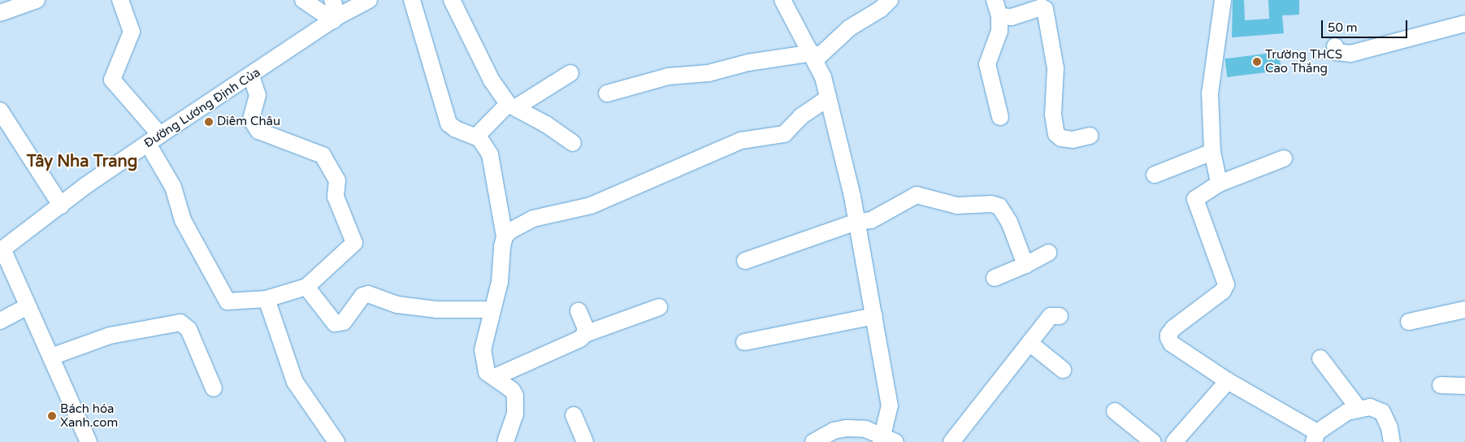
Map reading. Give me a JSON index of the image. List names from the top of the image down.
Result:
{
  "streets": {
    "street": ["Đường Lương Định Của"]
  },
  "districts": ["Tây Nha Trang"],
  "places": ["Trường THCS Cao Thắng", "Diêm Châu", "Bách hóa Xanh.com"],
  "scale_bar": "50 m"
}
